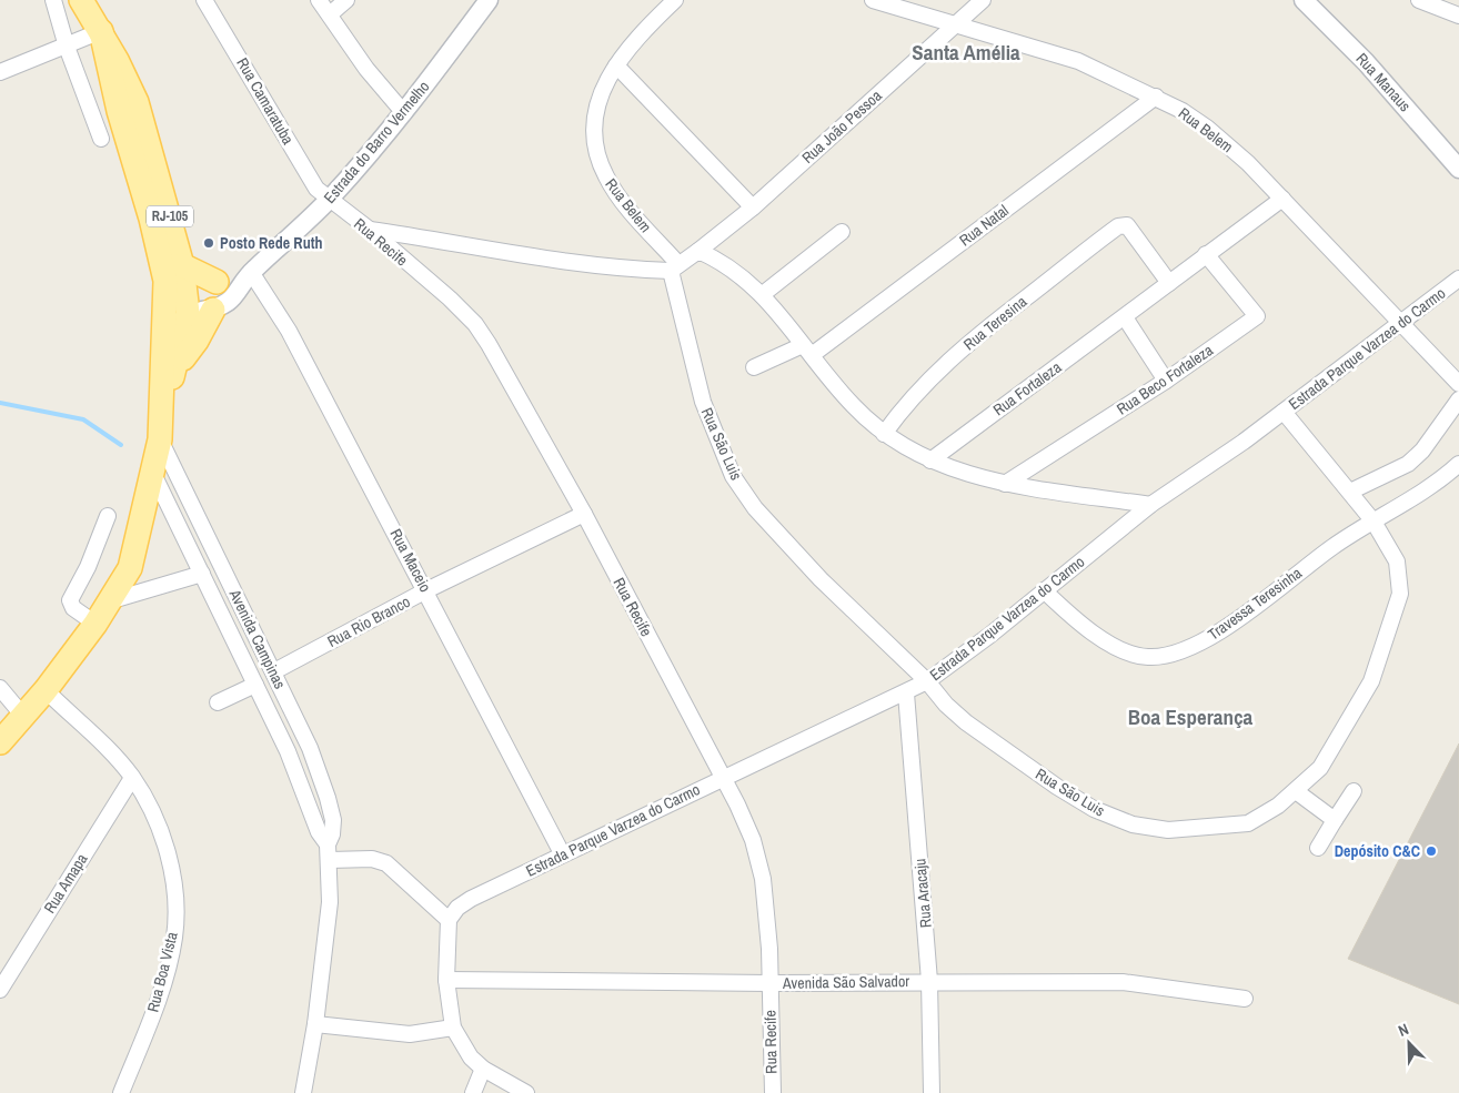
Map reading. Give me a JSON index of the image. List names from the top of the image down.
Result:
{
  "streets": {
    "main road": ["RJ-105"],
    "street": [
      "Rua Manaus",
      "Rua Camaratuba",
      "Rua João Pessoa",
      "Rua Belem",
      "Estrada do Barro Vermelho",
      "Rua Natal",
      "Rua Recife",
      "Rua Teresina",
      "Estrada Parque Varzea do Carmo",
      "Rua Beco Fortaleza",
      "Rua Fortaleza",
      "Rua São Luis",
      "Rua Maceio",
      "Travessa Teresinha",
      "Rua Rio Branco",
      "Avenida Campinas",
      "Rua Amapa",
      "Rua Aracaju",
      "Rua Boa Vista",
      "Avenida São Salvador"
    ]
  },
  "crossings": [
    ["Rua Camaratuba", "Estrada do Barro Vermelho"],
    ["Rua Camaratuba", "Rua Recife"],
    ["Rua João Pessoa", "Rua Belem"],
    ["Rua Belem", "Rua Natal"],
    ["Rua Belem", "Estrada Parque Varzea do Carmo"],
    ["Rua Belem", "Rua Fortaleza"],
    ["Rua Belem", "Rua São Luis"],
    ["Estrada do Barro Vermelho", "RJ-105"],
    ["Estrada do Barro Vermelho", "Rua Recife"],
    ["Estrada do Barro Vermelho", "Rua Maceio"],
    ["RJ-105", "Avenida Campinas"],
    ["RJ-105", "Rua Boa Vista"],
    ["Rua Recife", "Estrada Parque Varzea do Carmo"],
    ["Rua Recife", "Rua Rio Branco"],
    ["Rua Recife", "Avenida São Salvador"],
    ["Rua Teresina", "Rua Fortaleza"],
    ["Estrada Parque Varzea do Carmo", "Rua São Luis"],
    ["Estrada Parque Varzea do Carmo", "Rua Maceio"],
    ["Estrada Parque Varzea do Carmo", "Travessa Teresinha"],
    ["Estrada Parque Varzea do Carmo", "Rua Aracaju"],
    ["Rua Beco Fortaleza", "Rua Fortaleza"],
    ["Rua São Luis", "Travessa Teresinha"],
    ["Rua Maceio", "Rua Rio Branco"],
    ["Rua Rio Branco", "Avenida Campinas"],
    ["Rua Amapa", "Rua Boa Vista"],
    ["Rua Aracaju", "Avenida São Salvador"]
  ],
  "districts": ["Santa Amélia", "Boa Esperança"],
  "places": ["Posto Rede Ruth", "Depósito C&C"],
  "north": "top left"
}
